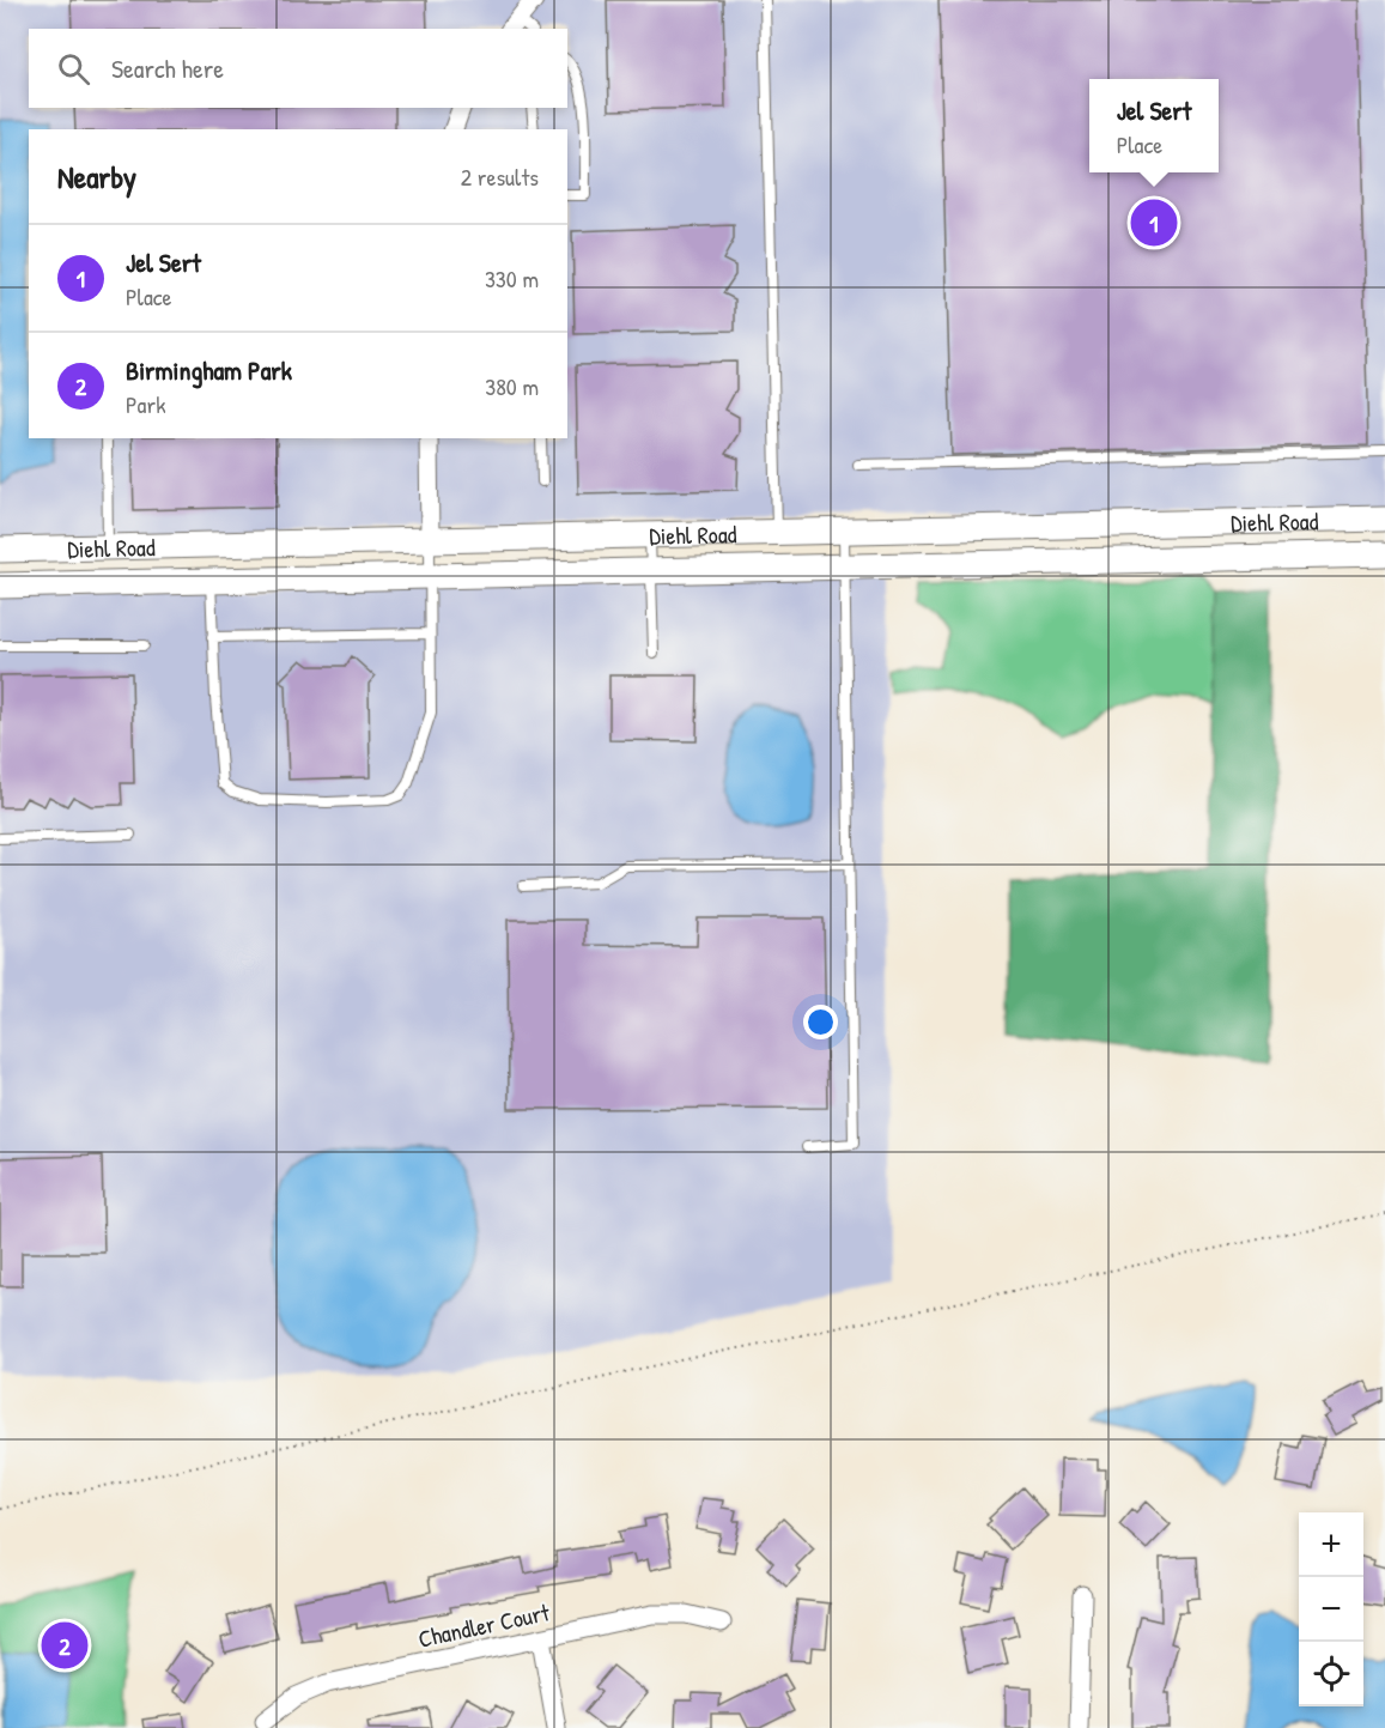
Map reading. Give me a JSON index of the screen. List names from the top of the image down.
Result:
{
  "streets": {
    "street": ["Diehl Road", "Chandler Court"]
  },
  "page": {
    "search": "Search here",
    "popup": ["Jel Sert", "Place"],
    "heading": ["Nearby", "2 results"],
    "pins": ["1", "2"],
    "list": [
      {
        "mark": "1",
        "name": "Jel Sert",
        "note": "Place",
        "value": "330 m"
      },
      {
        "mark": "2",
        "name": "Birmingham Park",
        "note": "Park",
        "value": "380 m"
      }
    ],
    "map_buttons": ["+", "−"]
  }
}
